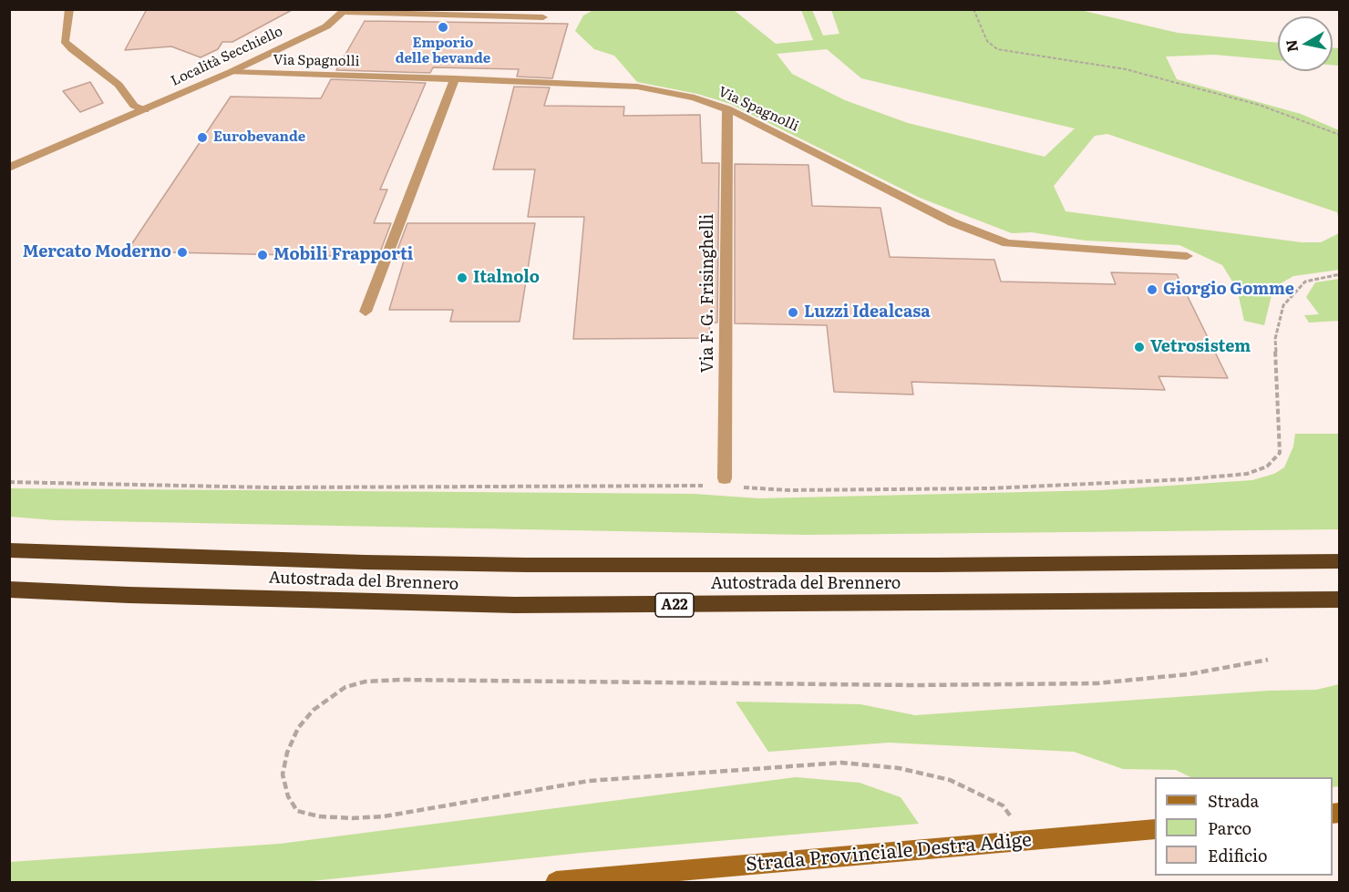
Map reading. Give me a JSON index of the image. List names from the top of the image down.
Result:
{
  "streets": {
    "highway": ["Autostrada del Brennero", "A22"],
    "main road": ["Strada Provinciale Destra Adige"],
    "street": ["Località Secchiello", "Via Spagnolli", "Via F. G. Frisinghelli"]
  },
  "crossings": [
    ["Località Secchiello", "Via Spagnolli"],
    ["Via Spagnolli", "Via F. G. Frisinghelli"]
  ],
  "places": [
    "Emporio delle bevande",
    "Eurobevande",
    "Mercato Moderno",
    "Mobili Frapporti",
    "Italnolo",
    "Giorgio Gomme",
    "Luzzi Idealcasa",
    "Vetrosistem"
  ],
  "legend": ["Strada", "Parco", "Edificio"],
  "north": "left"
}
